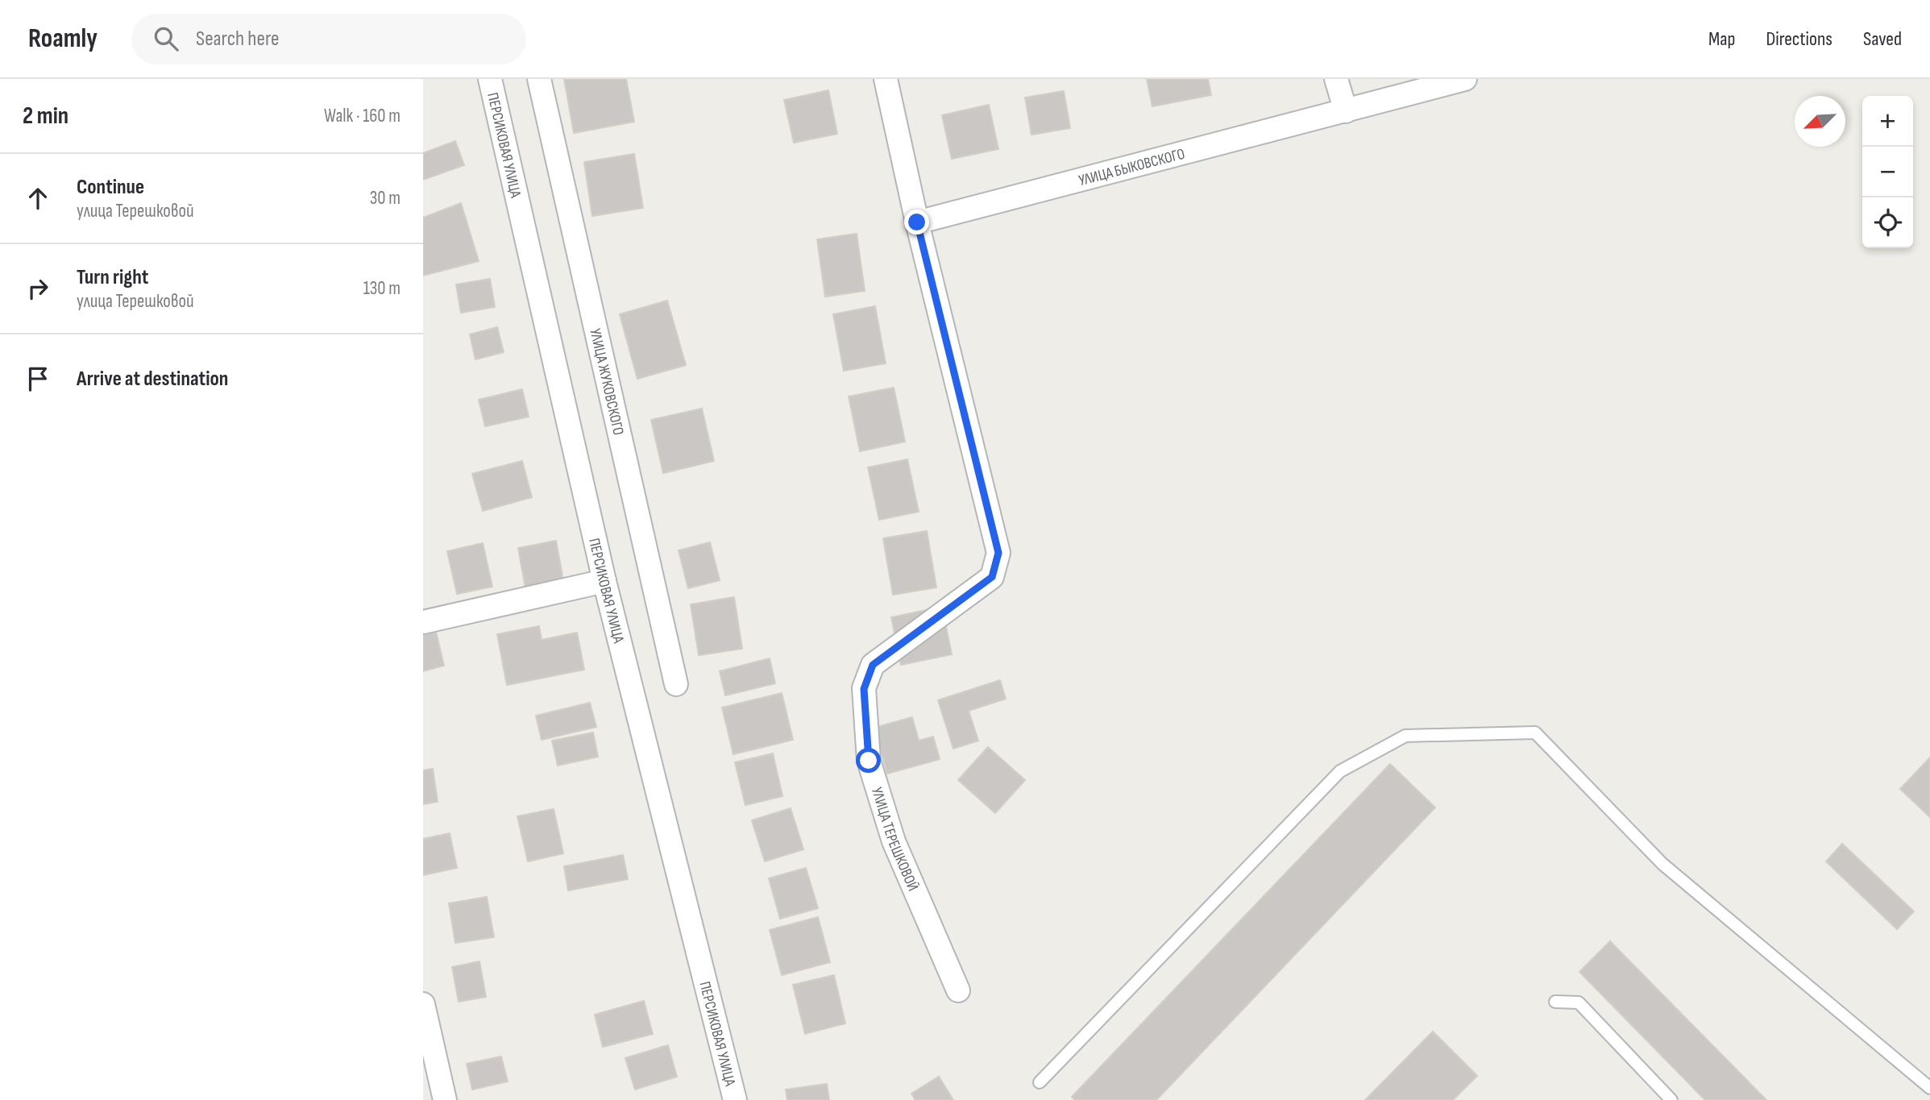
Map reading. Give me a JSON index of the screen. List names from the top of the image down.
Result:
{
  "streets": {
    "street": [
      "ПЕРСИКОВАЯ УЛИЦА",
      "УЛИЦА БЫКОВСКОГО",
      "УЛИЦА ЖУКОВСКОГО",
      "УЛИЦА ТЕРЕШКОВОЙ"
    ]
  },
  "crossings": [
    ["УЛИЦА БЫКОВСКОГО", "УЛИЦА ТЕРЕШКОВОЙ"]
  ],
  "north": "bottom left",
  "page": {
    "header": "Roamly",
    "search": "Search here",
    "nav": ["Map", "Directions", "Saved"],
    "heading": ["2 min", "Walk · 160 m"],
    "map_buttons": ["+", "−"],
    "list": [
      ["Continue", "улица Терешковой", "30 m"],
      ["Turn right", "улица Терешковой", "130 m"],
      "Arrive at destination"
    ]
  }
}
